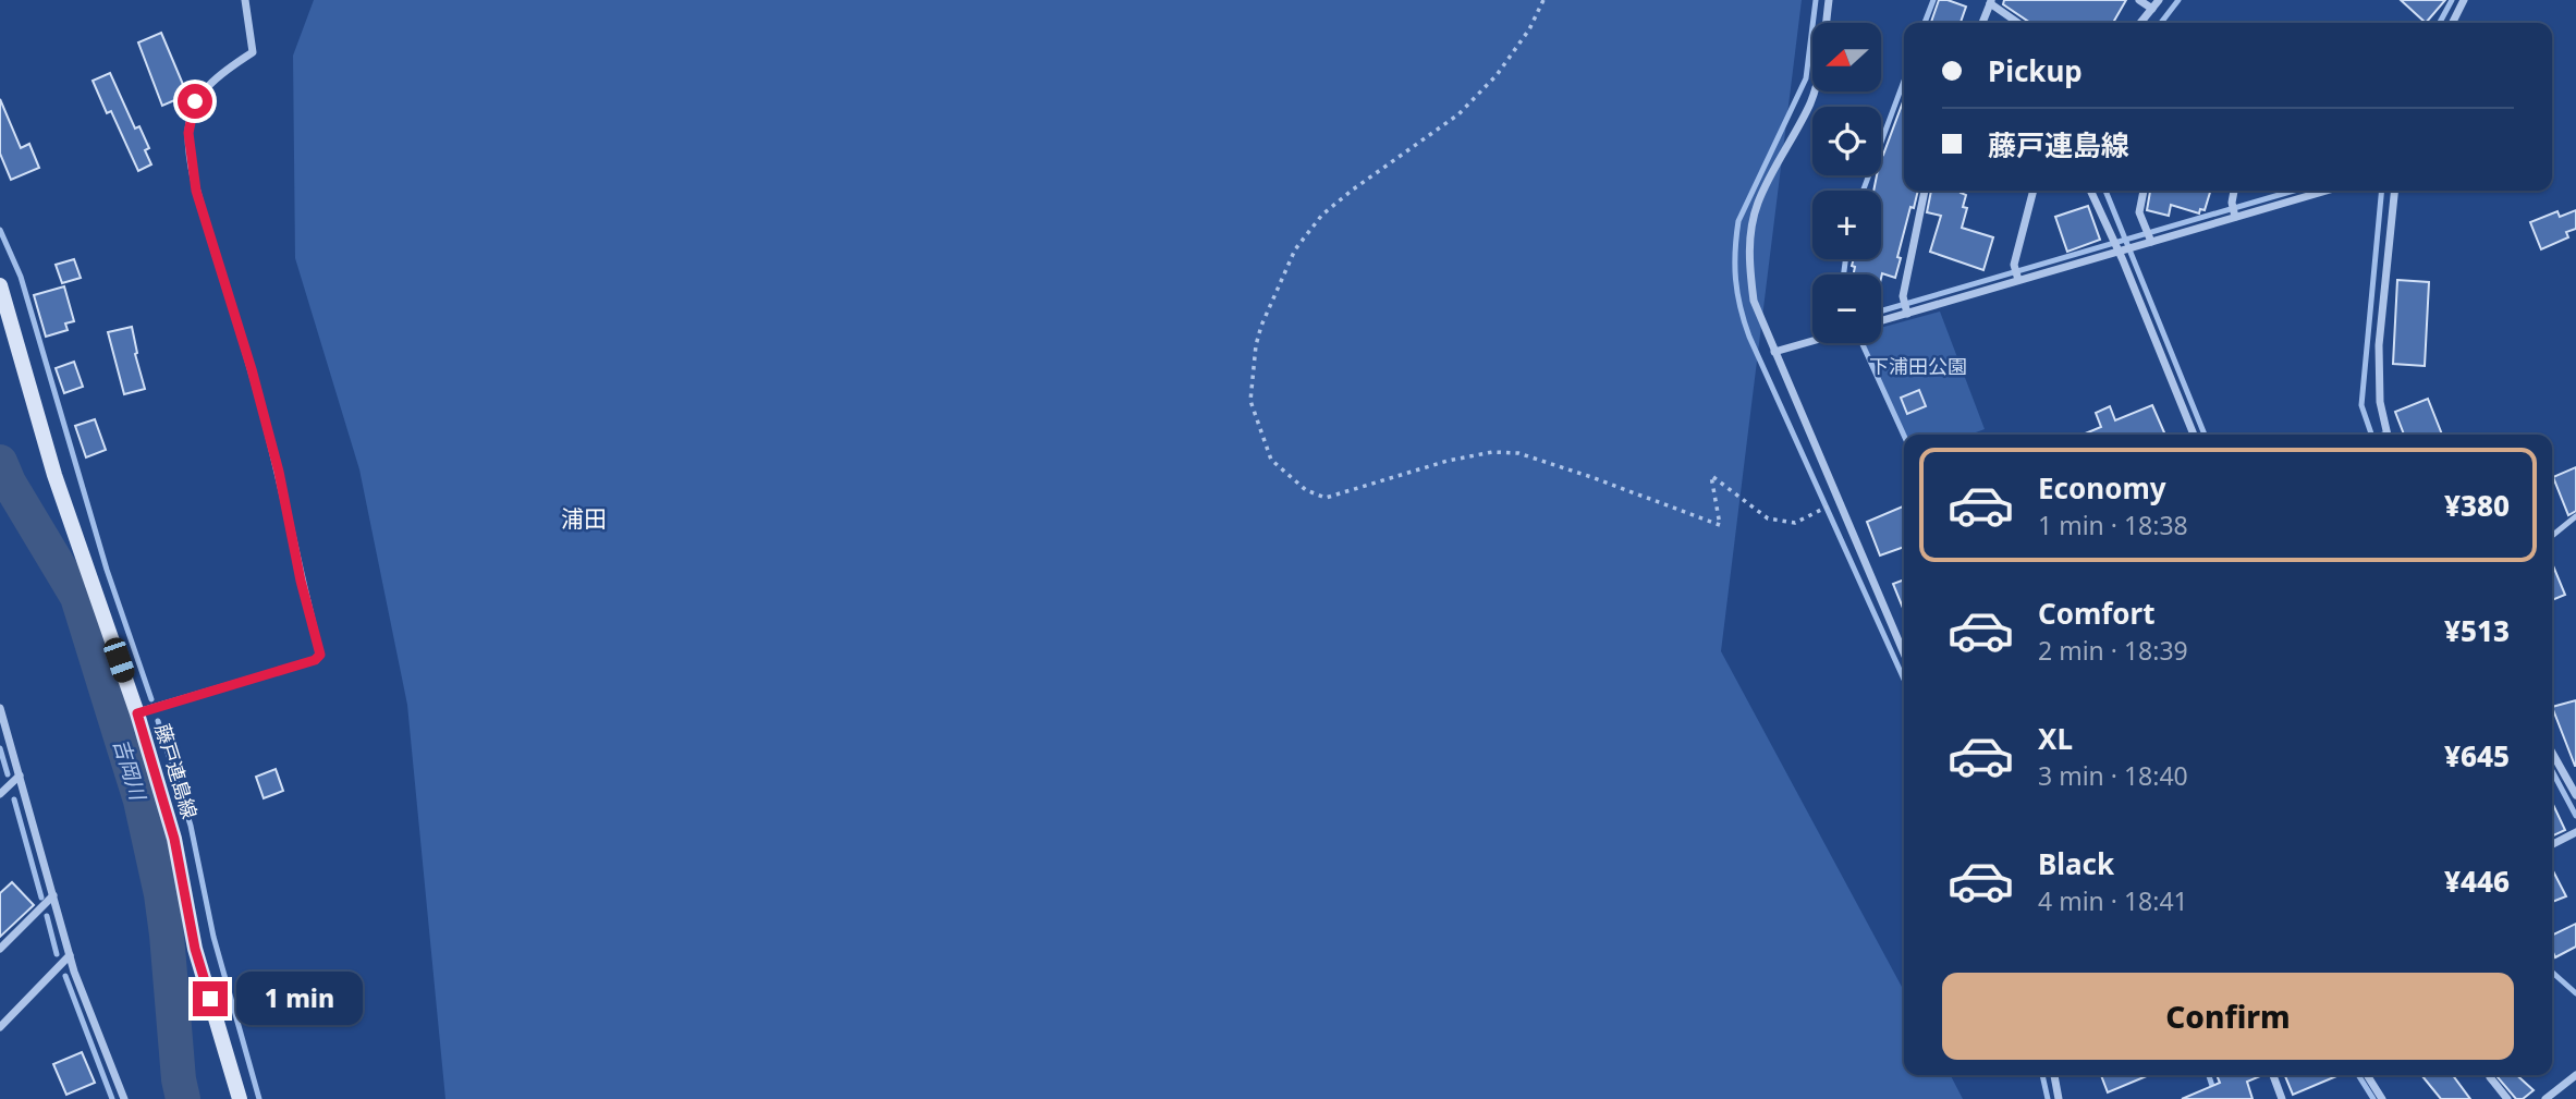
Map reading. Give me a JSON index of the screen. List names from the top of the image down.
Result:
{
  "streets": {
    "main road": ["藤戸連島線"]
  },
  "districts": ["浦田"],
  "water": ["吉岡川"],
  "parks": ["下浦田公園"],
  "north": "left",
  "page": {
    "map_buttons": ["+", "−"],
    "banner": ["Pickup", "藤戸連島線"],
    "list": [
      {
        "name": "Economy",
        "note": "1 min · 18:38",
        "value": "¥380"
      },
      {
        "name": "Comfort",
        "note": "2 min · 18:39",
        "value": "¥513"
      },
      {
        "name": "XL",
        "note": "3 min · 18:40",
        "value": "¥645"
      },
      {
        "name": "Black",
        "note": "4 min · 18:41",
        "value": "¥446"
      }
    ],
    "buttons": "Confirm",
    "bubble": "1 min"
  }
}
